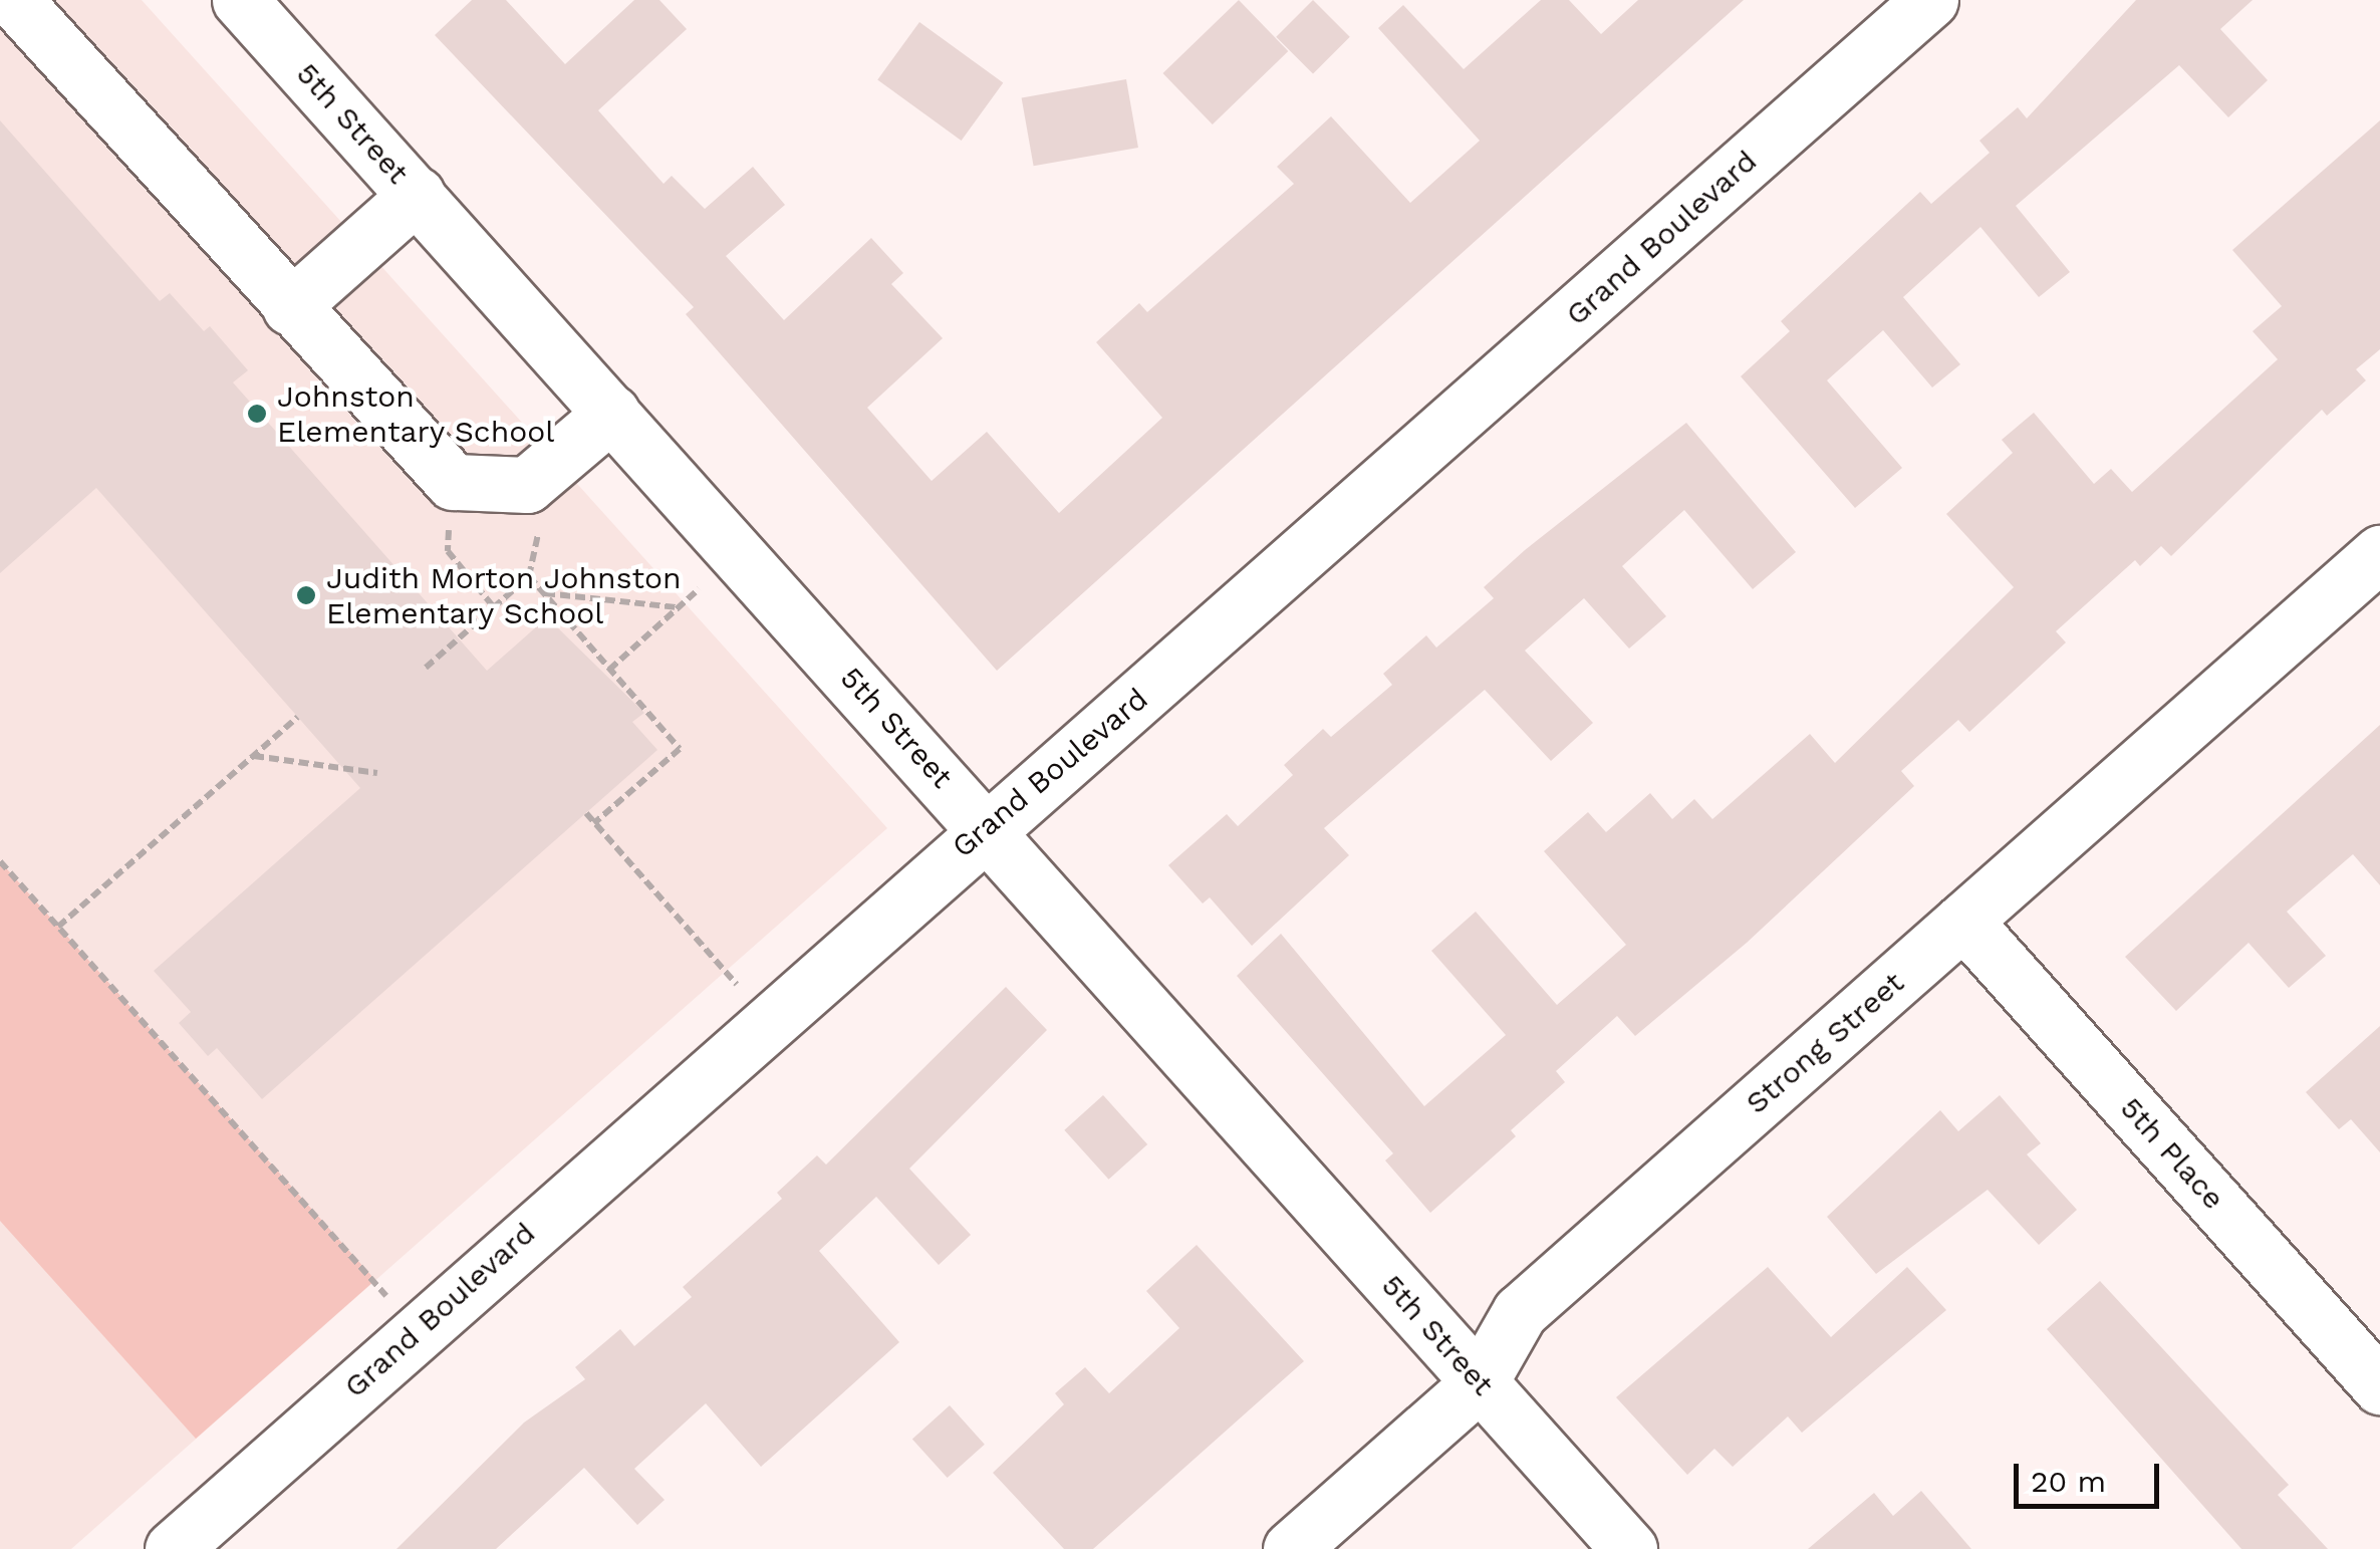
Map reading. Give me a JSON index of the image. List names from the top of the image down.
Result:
{
  "streets": {
    "street": [
      "5th Street",
      "Grand Boulevard",
      "Strong Street",
      "5th Place"
    ]
  },
  "crossings": [
    ["5th Street", "Grand Boulevard"],
    ["5th Street", "Strong Street"],
    ["Strong Street", "5th Place"]
  ],
  "places": ["Johnston Elementary School", "Judith Morton Johnston Elementary School"],
  "scale_bar": "20 m"
}
